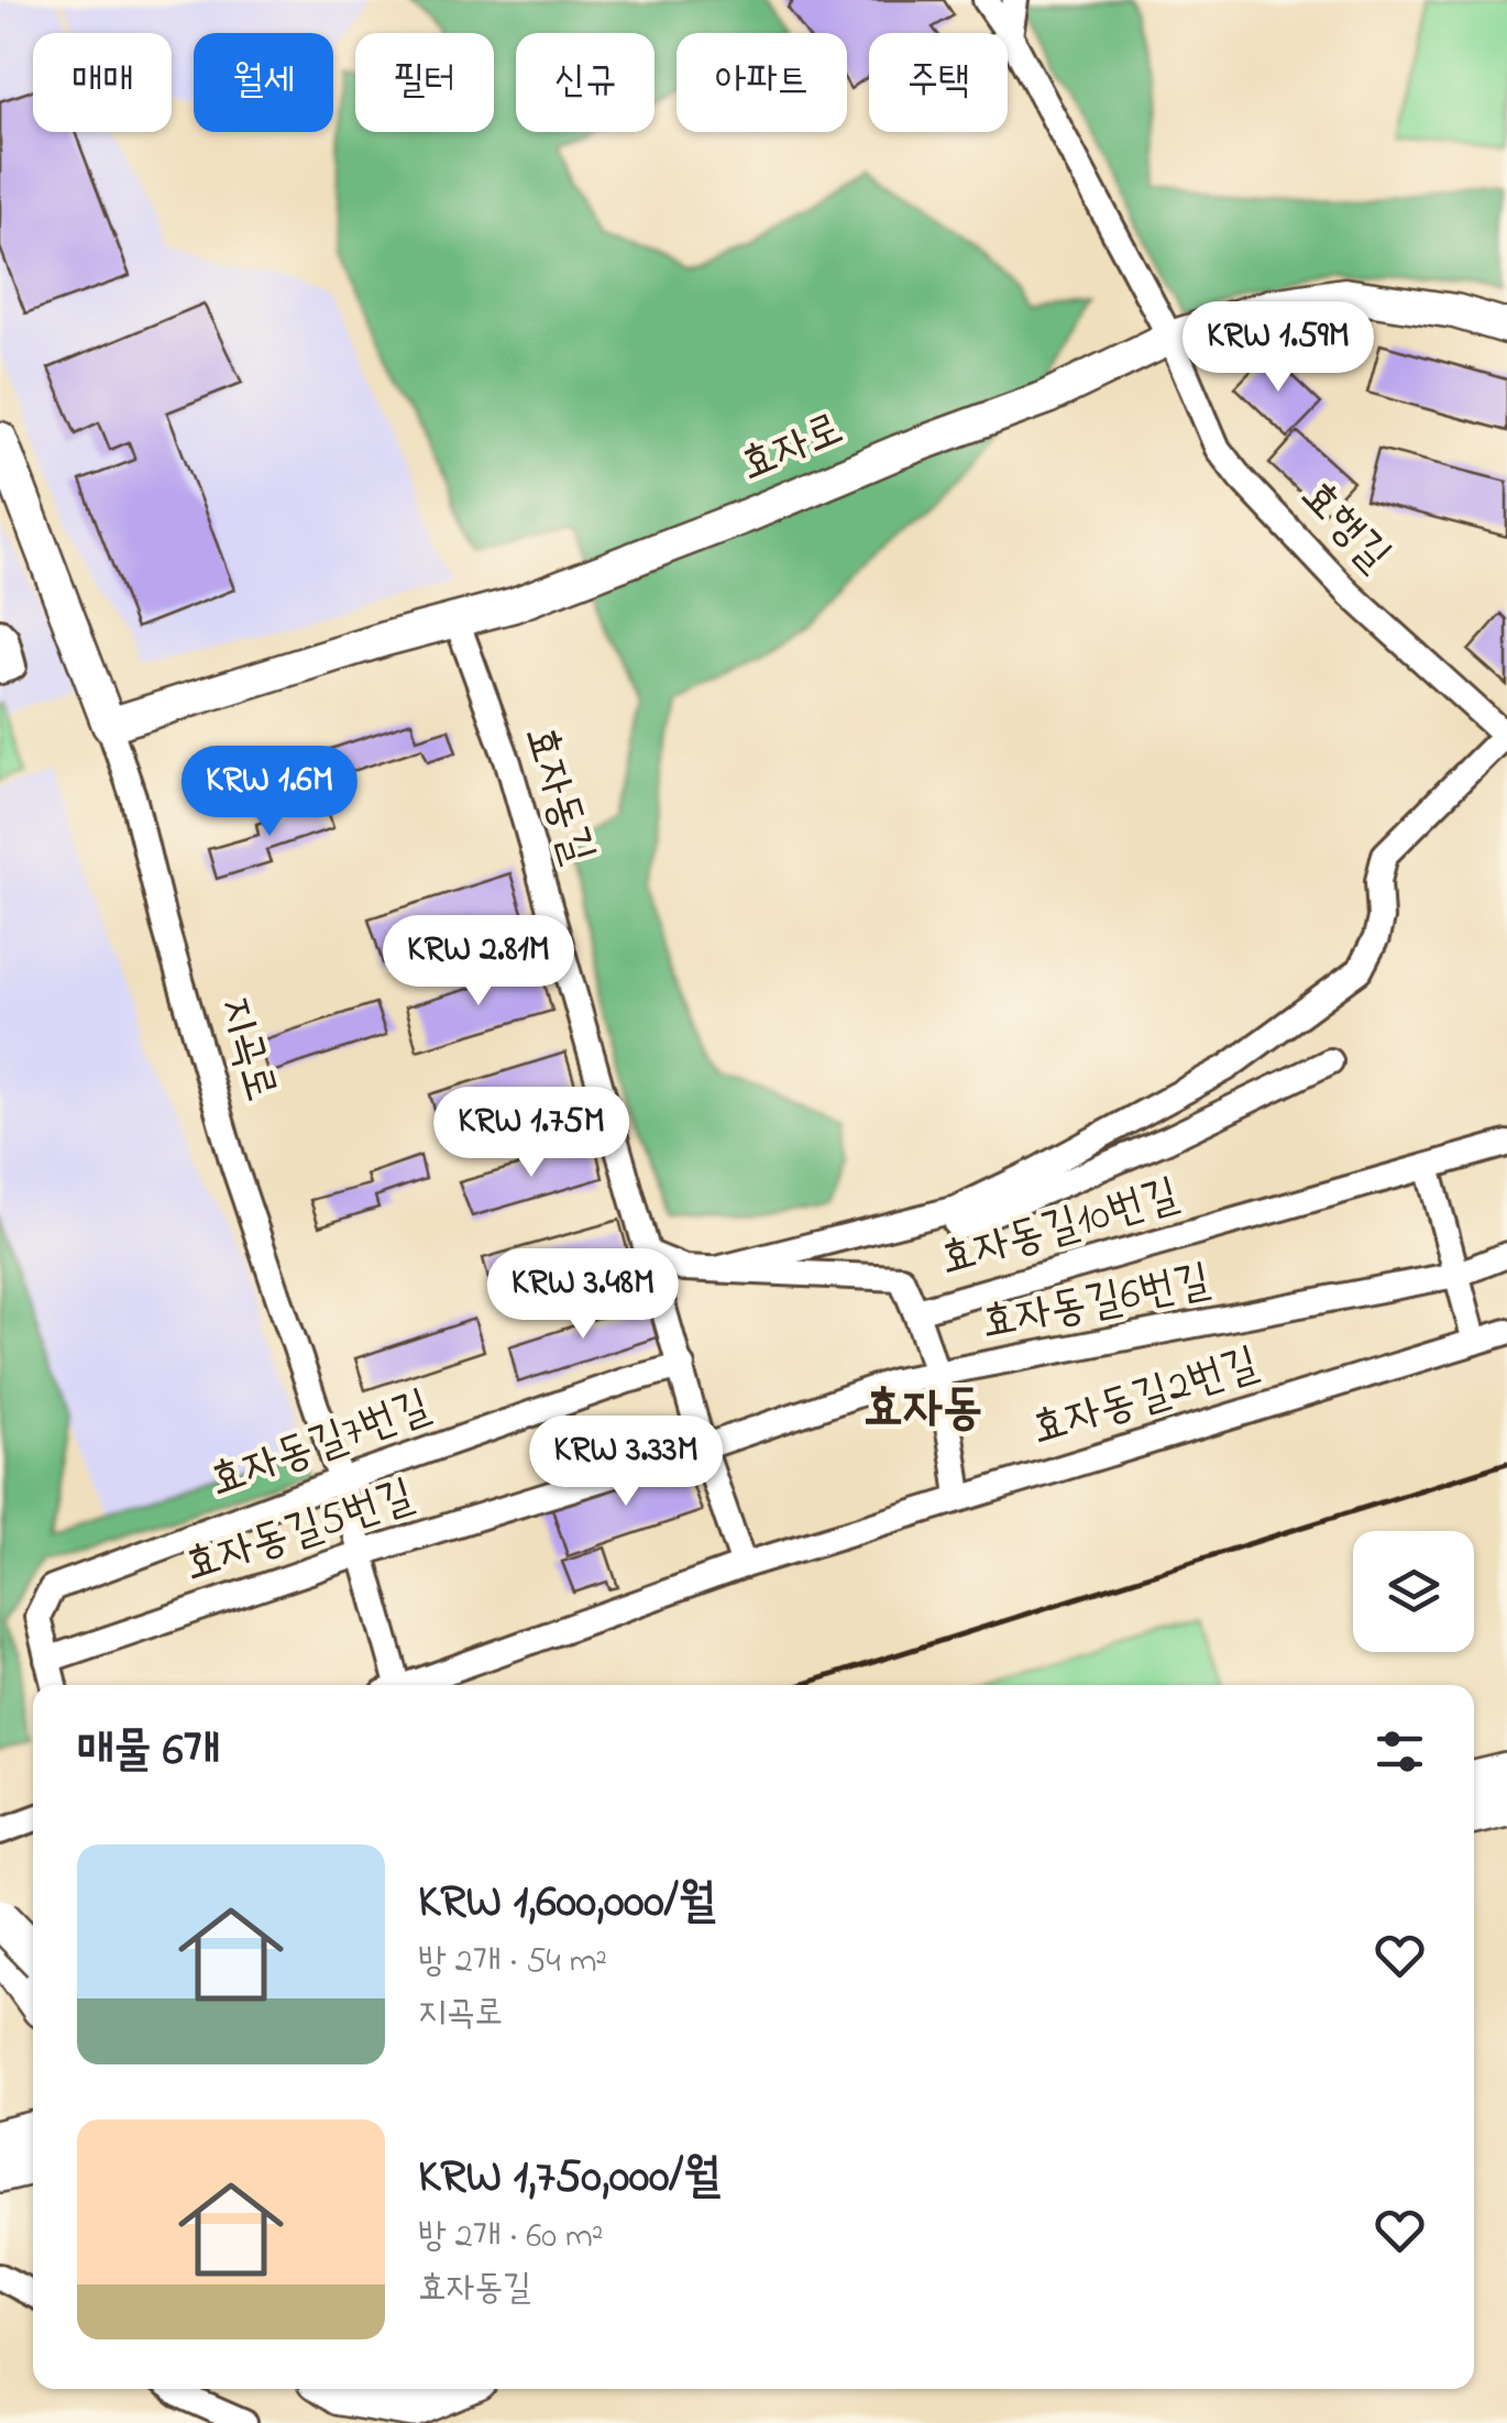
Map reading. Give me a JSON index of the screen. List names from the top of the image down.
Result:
{
  "streets": {
    "street": [
      "효자로",
      "효행길",
      "효자동길",
      "지곡로",
      "효자동길10번길",
      "효자동길6번길",
      "효자동길2번길",
      "효자동길7번길",
      "효자동길5번길"
    ]
  },
  "crossings": [
    ["효자로", "효행길"],
    ["효자로", "효자동길"],
    ["효자로", "지곡로"],
    ["효자동길", "효자동길10번길"],
    ["효자동길", "효자동길6번길"],
    ["효자동길", "효자동길2번길"],
    ["효자동길", "효자동길7번길"],
    ["효자동길", "효자동길5번길"],
    ["지곡로", "효자동길7번길"],
    ["지곡로", "효자동길5번길"],
    ["효자동길6번길", "효자동길5번길"],
    ["효자동길7번길", "효자동길5번길"]
  ],
  "districts": ["효자동"],
  "page": {
    "chip": [
      "매매",
      "월세",
      "필터",
      "신규",
      "아파트",
      "주택"
    ],
    "price": [
      "KRW 1.59M",
      "KRW 1.6M",
      "KRW 2.81M",
      "KRW 1.75M",
      "KRW 3.48M",
      "KRW 3.33M"
    ],
    "heading": "매물 6개",
    "list": [
      {
        "name": "KRW 1,600,000/월",
        "note": "방 2개 · 54 m² · 지곡로"
      },
      {
        "name": "KRW 1,750,000/월",
        "note": "방 2개 · 60 m² · 효자동길"
      }
    ]
  }
}
